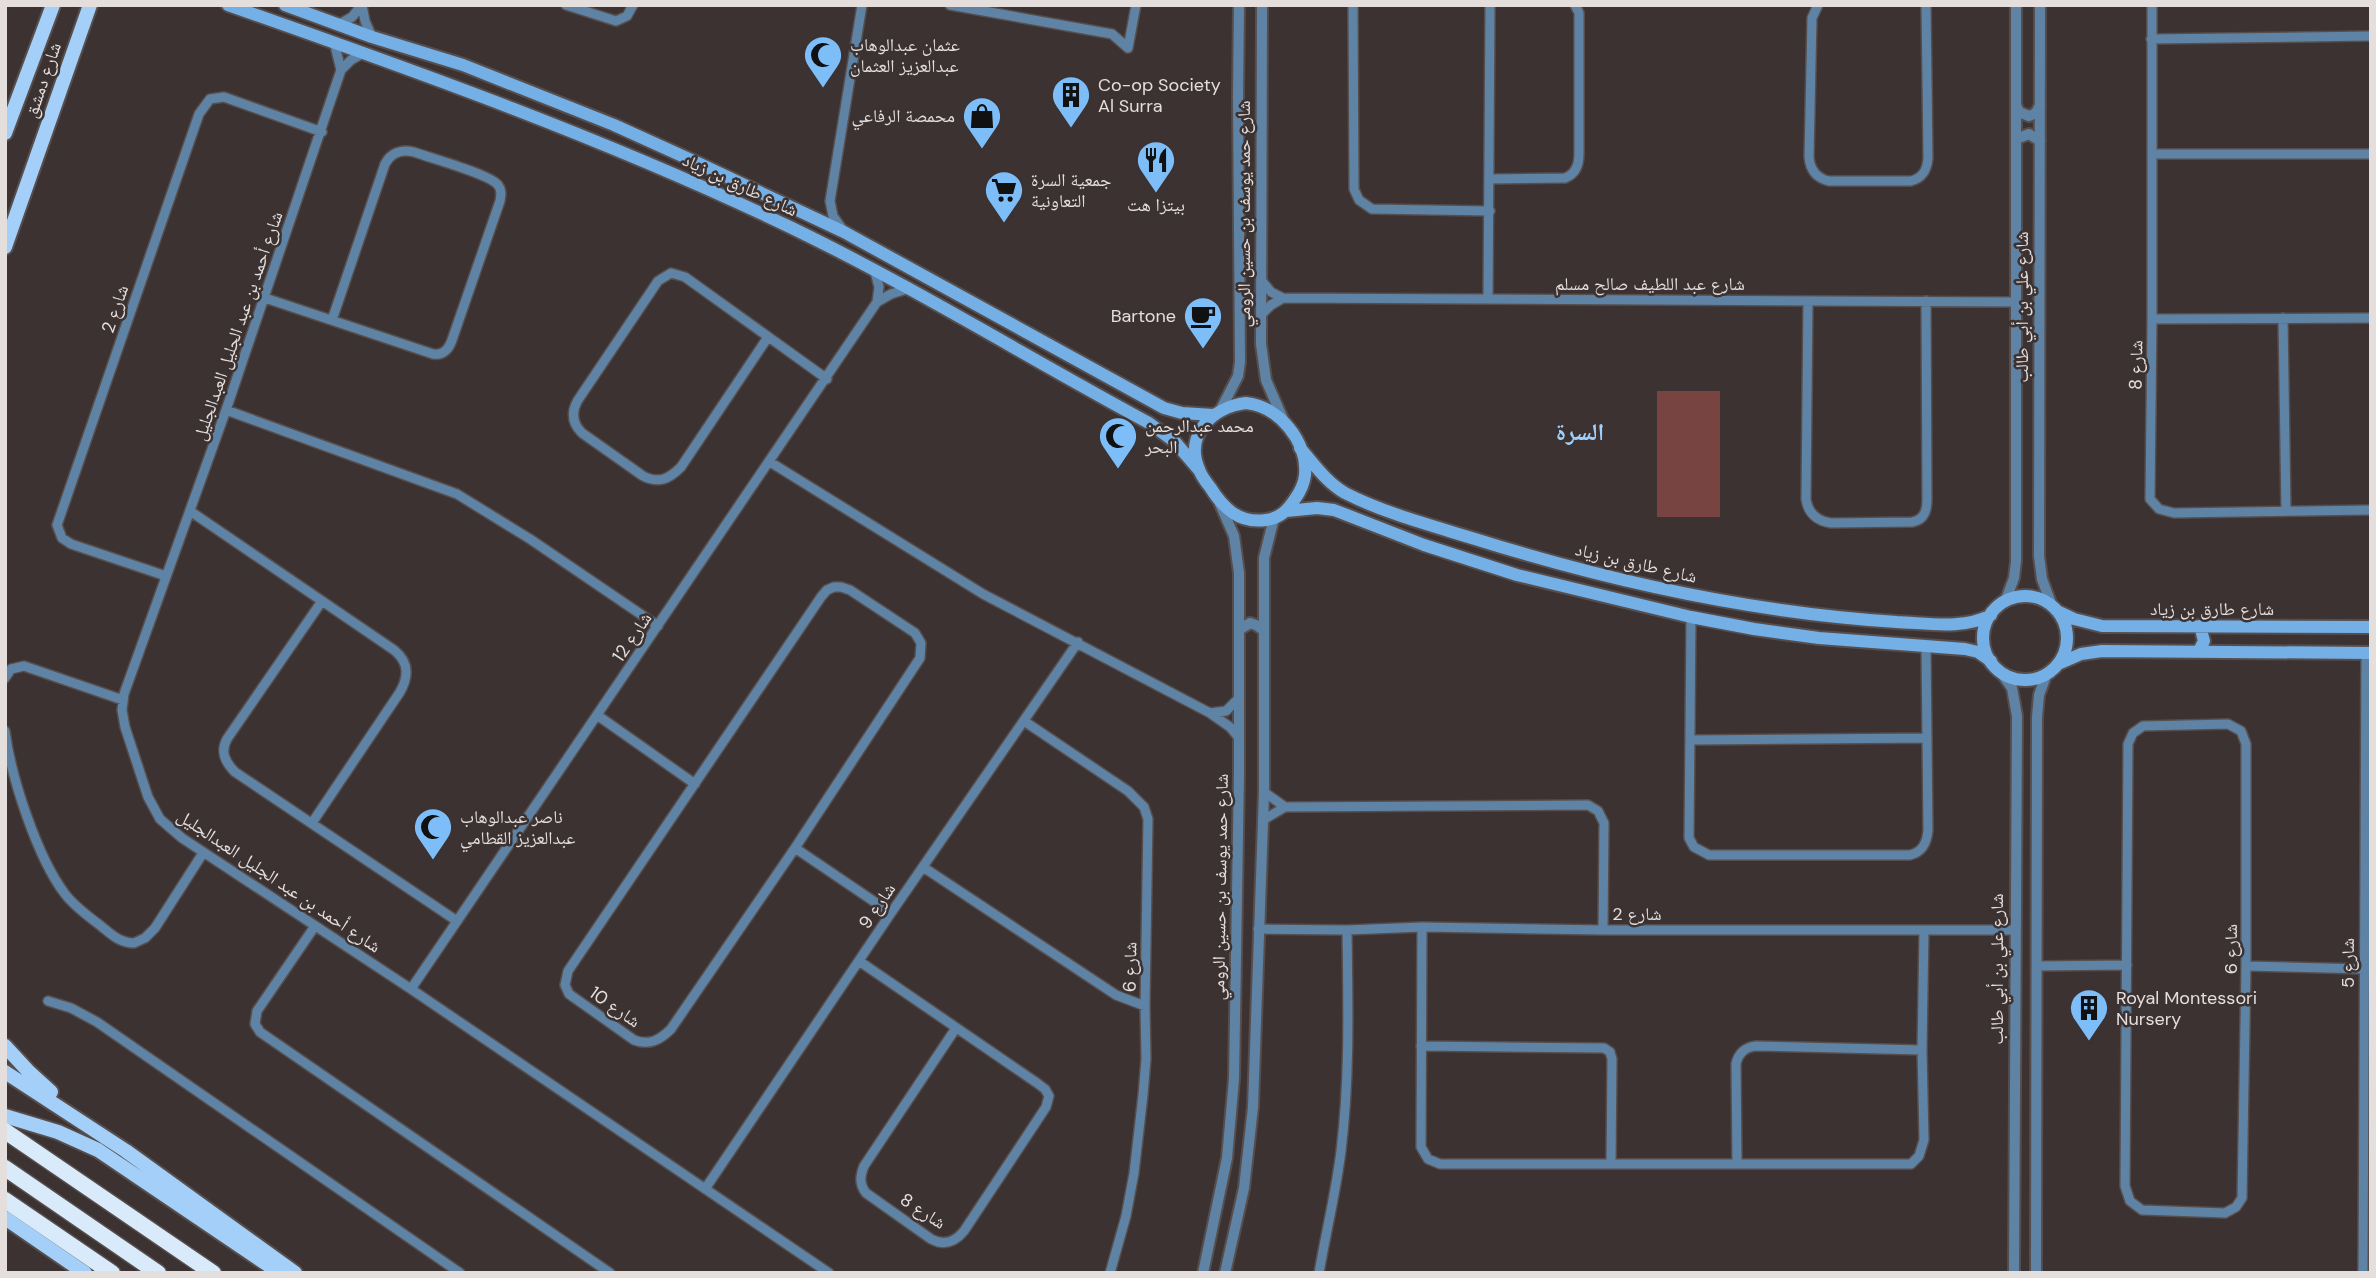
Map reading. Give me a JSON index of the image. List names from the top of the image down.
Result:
{
  "streets": {
    "main road": ["شارع دمشق", "شارع طارق بن زياد"],
    "street": [
      "شارع حمد يوسف بن حسين الرومي",
      "شارع عبد اللطيف صالح مسلم",
      "شارع علي بن أبي طالب",
      "شارع 2",
      "شارع أحمد بن عبد الجليل العبدالجليل",
      "شارع 8",
      "شارع 12",
      "شارع 9",
      "شارع 6",
      "شارع 5",
      "شارع 10"
    ]
  },
  "crossings": [
    ["شارع طارق بن زياد", "شارع حمد يوسف بن حسين الرومي"],
    ["شارع طارق بن زياد", "شارع علي بن أبي طالب"],
    ["شارع عبد اللطيف صالح مسلم", "شارع علي بن أبي طالب"],
    ["شارع علي بن أبي طالب", "شارع 2"],
    ["شارع 2", "شارع أحمد بن عبد الجليل العبدالجليل"],
    ["شارع أحمد بن عبد الجليل العبدالجليل", "شارع 12"],
    ["شارع أحمد بن عبد الجليل العبدالجليل", "شارع 9"],
    ["شارع 8", "شارع 9"],
    ["شارع 9", "شارع 6"]
  ],
  "districts": ["السرة"],
  "places": {
    "mosque": ["عثمان عبدالوهاب عبدالعزيز العثمان", "محمد عبدالرحمن البحر", "ناصر عبدالوهاب عبدالعزيز القطامي"],
    "building": ["Co-op Society Al Surra", "Royal Montessori Nursery"],
    "shop": ["محمصة الرفاعي"],
    "restaurant": ["بيتزا هت"],
    "supermarket": ["جمعية السرة التعاونية"],
    "cafe": ["Bartone"]
  }
}
